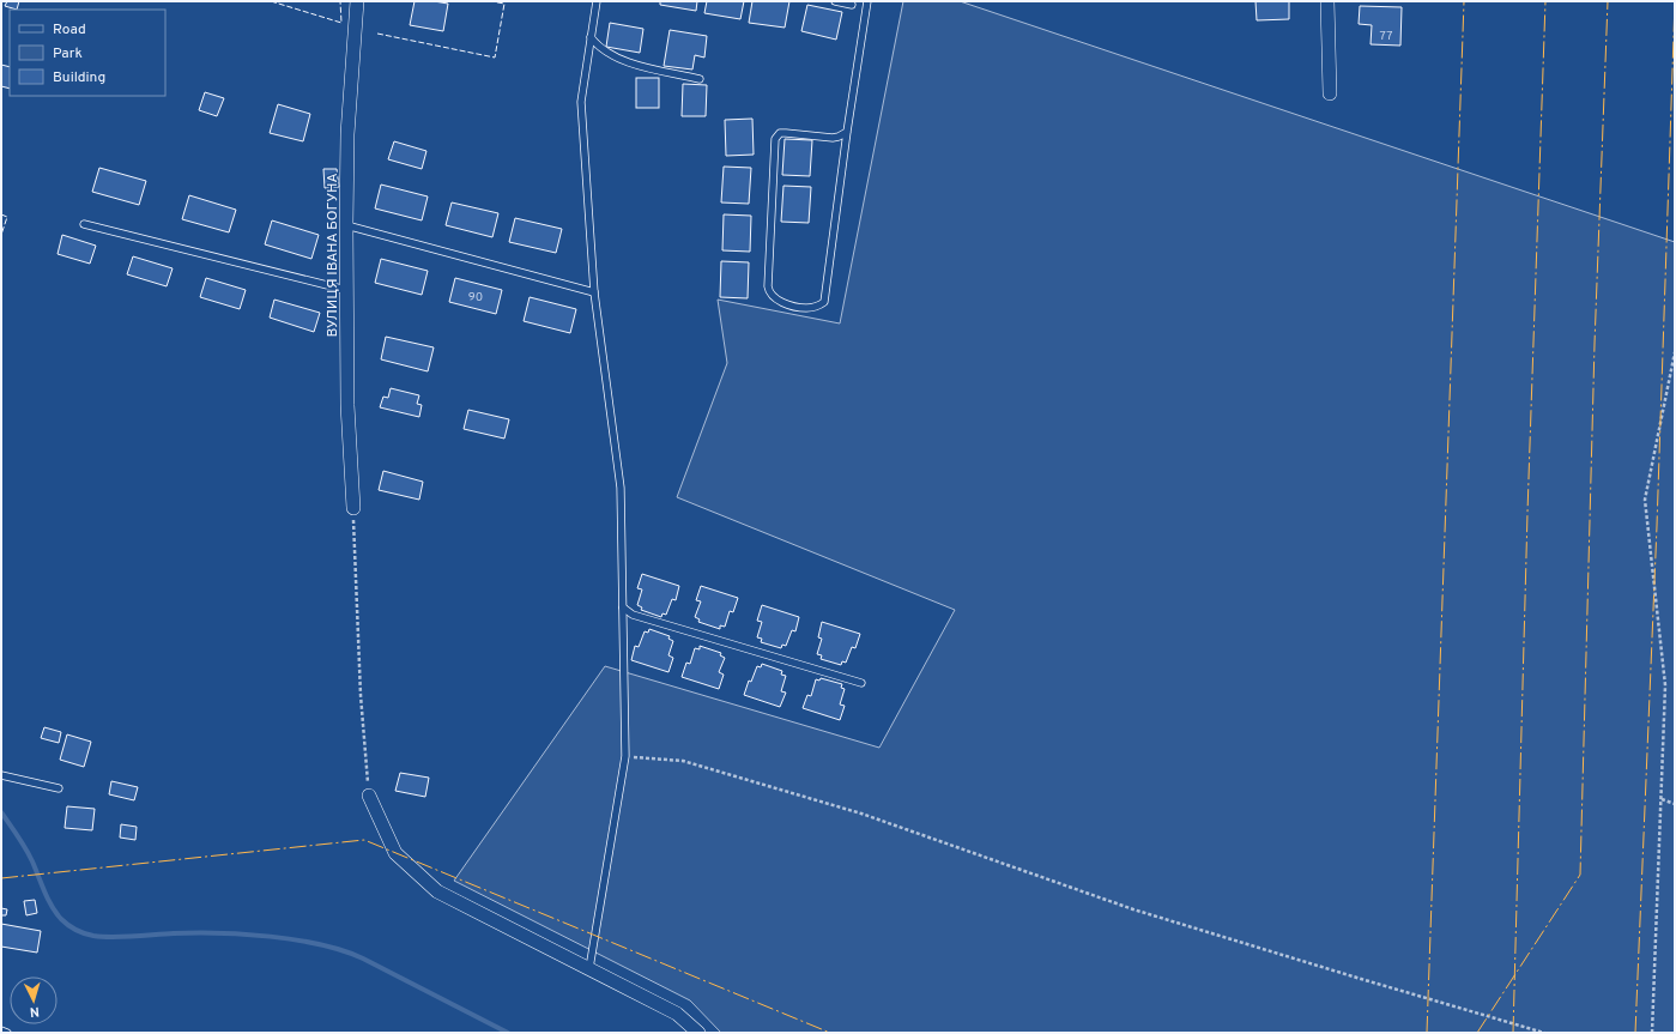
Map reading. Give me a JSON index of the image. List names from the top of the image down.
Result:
{
  "streets": {
    "street": ["ВУЛИЦЯ ІВАНА БОГУНА"]
  },
  "house_numbers": ["77", "90"],
  "legend": ["Road", "Park", "Building"],
  "north": "bottom"
}
